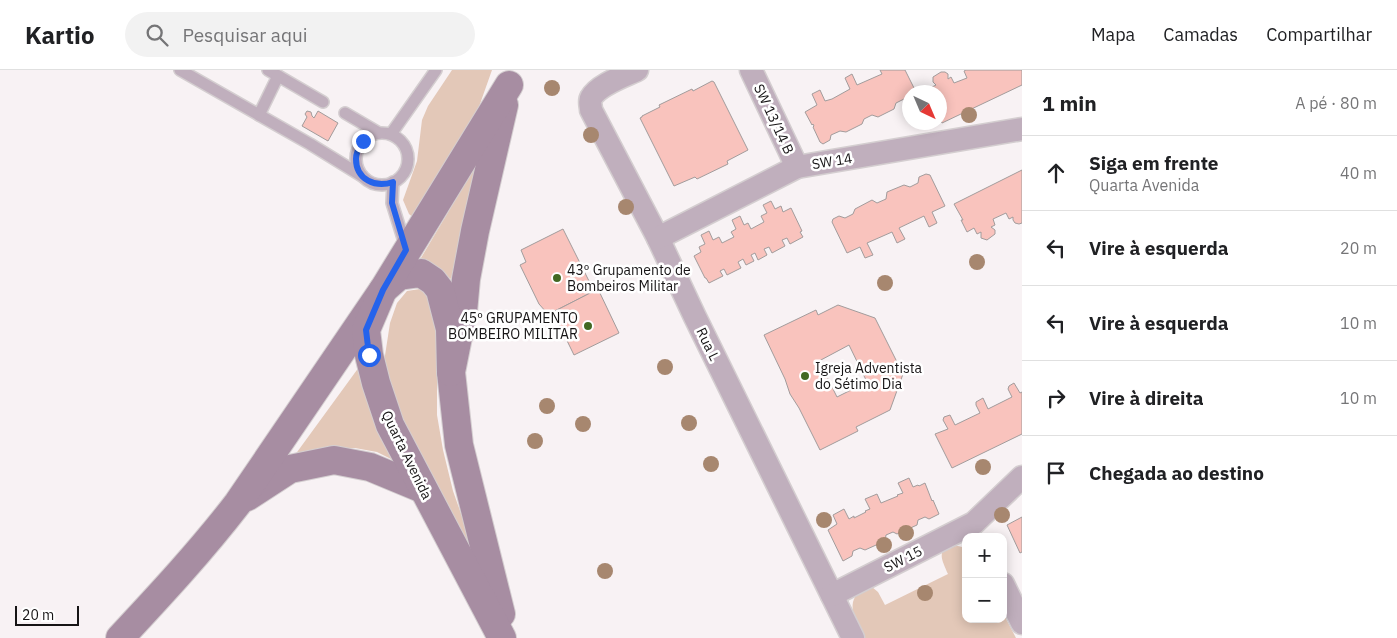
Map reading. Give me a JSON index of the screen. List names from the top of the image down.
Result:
{
  "streets": {
    "main road": ["Quarta Avenida"],
    "street": [
      "SW 13/14 B",
      "SW 14",
      "Rua L",
      "SW 15"
    ]
  },
  "crossings": [
    ["SW 13/14 B", "SW 14"],
    ["SW 14", "Rua L"],
    ["Rua L", "SW 15"]
  ],
  "places": ["43º Grupamento de Bombeiros Militar", "45º GRUPAMENTO BOMBEIRO MILITAR", "Igreja Adventista do Sétimo Dia"],
  "scale_bar": "20 m",
  "north": "bottom right",
  "page": {
    "header": "Kartio",
    "search": "Pesquisar aqui",
    "nav": ["Mapa", "Camadas", "Compartilhar"],
    "heading": ["1 min", "A pé · 80 m"],
    "list": [
      ["Siga em frente", "Quarta Avenida", "40 m"],
      ["Vire à esquerda", "20 m"],
      ["Vire à esquerda", "10 m"],
      ["Vire à direita", "10 m"],
      "Chegada ao destino"
    ],
    "map_buttons": ["+", "−"],
    "scale": "20 m"
  }
}
